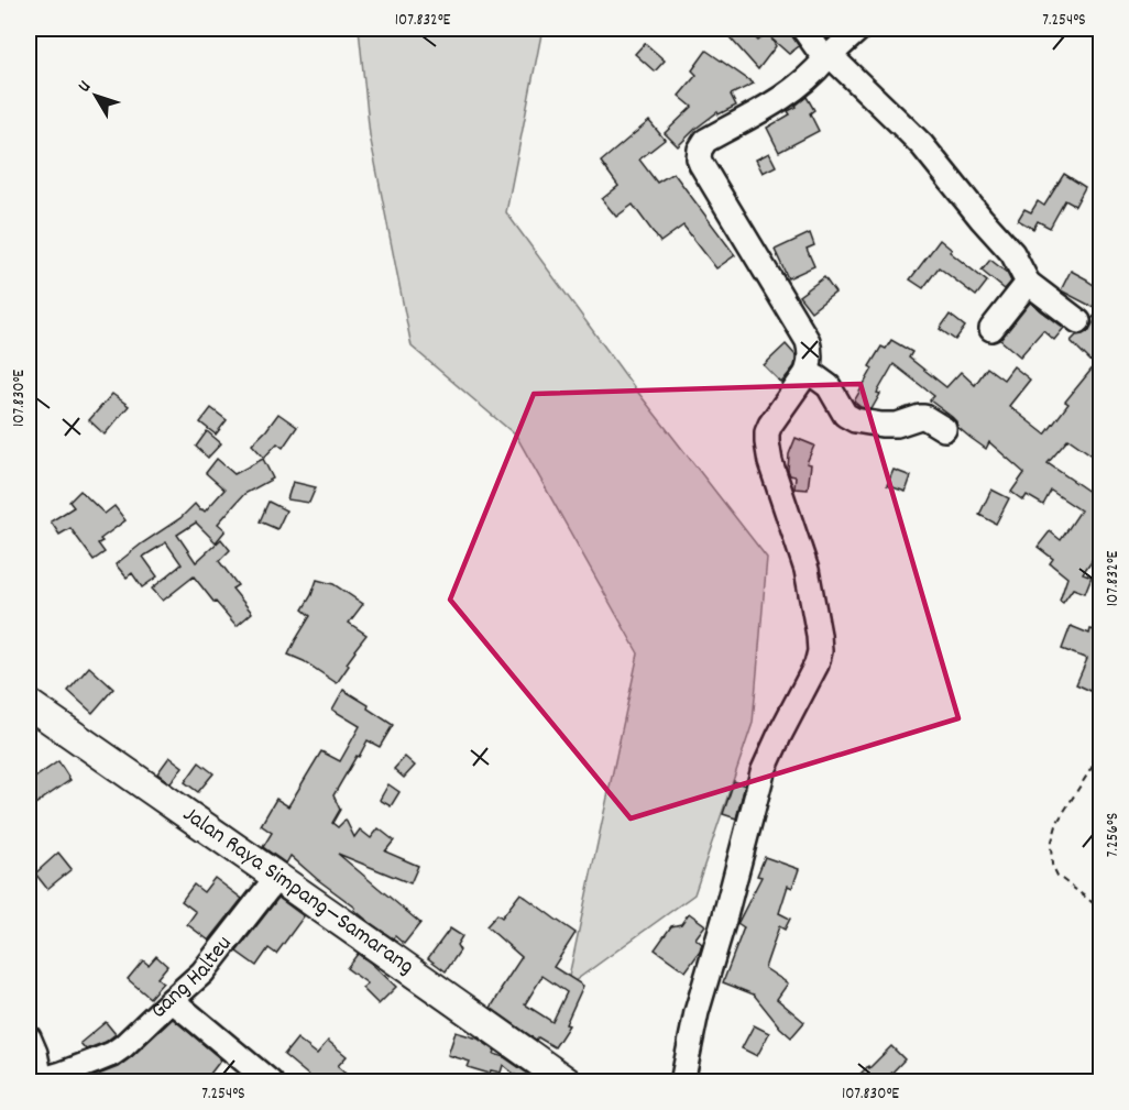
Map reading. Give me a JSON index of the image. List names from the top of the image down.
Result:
{
  "streets": {
    "main road": ["Jalan Raya Simpang—Samarang"],
    "street": ["Gang Halteu"]
  },
  "crossings": [
    ["Jalan Raya Simpang—Samarang", "Gang Halteu"]
  ],
  "north": "top left",
  "coordinates": [
    "107.832°E",
    "7.254°S",
    "107.830°E",
    "7.256°S"
  ]
}
